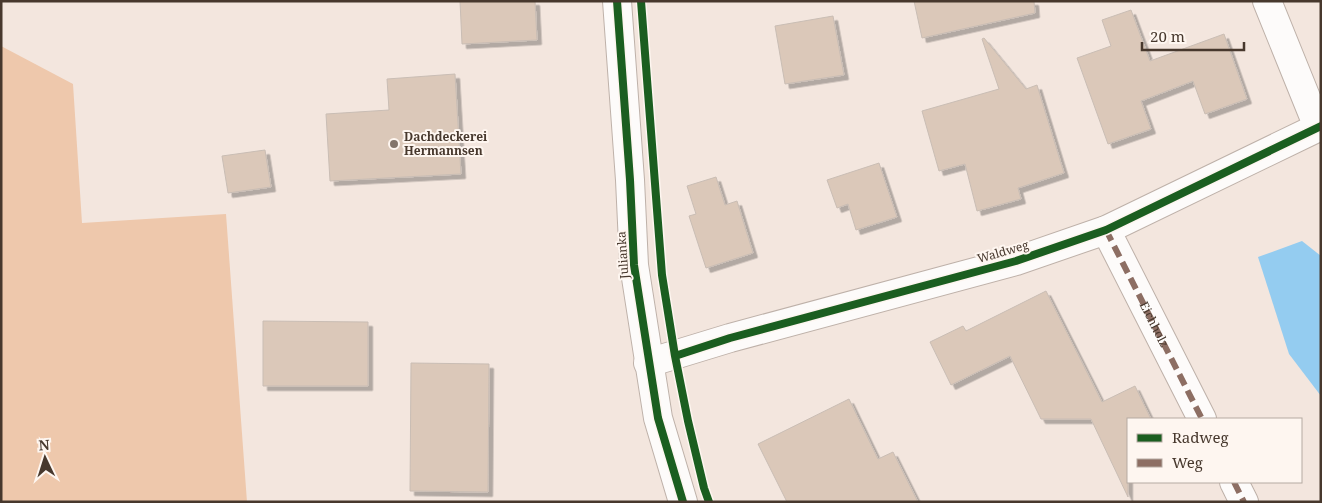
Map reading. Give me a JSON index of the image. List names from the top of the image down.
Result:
{
  "streets": {
    "street": ["Waldweg", "Julianka", "Eichholz"]
  },
  "crossings": [
    ["Waldweg", "Julianka"],
    ["Waldweg", "Eichholz"]
  ],
  "places": ["Dachdeckerei Hermannsen"],
  "legend": ["Radweg", "Weg"],
  "scale_bar": "20 m",
  "north": "top"
}
